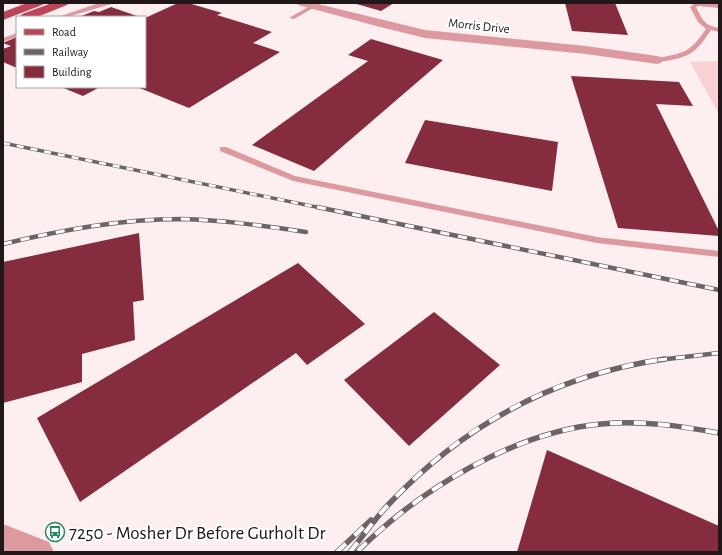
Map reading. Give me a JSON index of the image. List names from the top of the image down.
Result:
{
  "streets": {
    "street": ["Morris Drive"]
  },
  "places": {
    "bus stop": ["7250 - Mosher Dr Before Gurholt Dr"]
  },
  "legend": ["Road", "Railway", "Building"]
}
